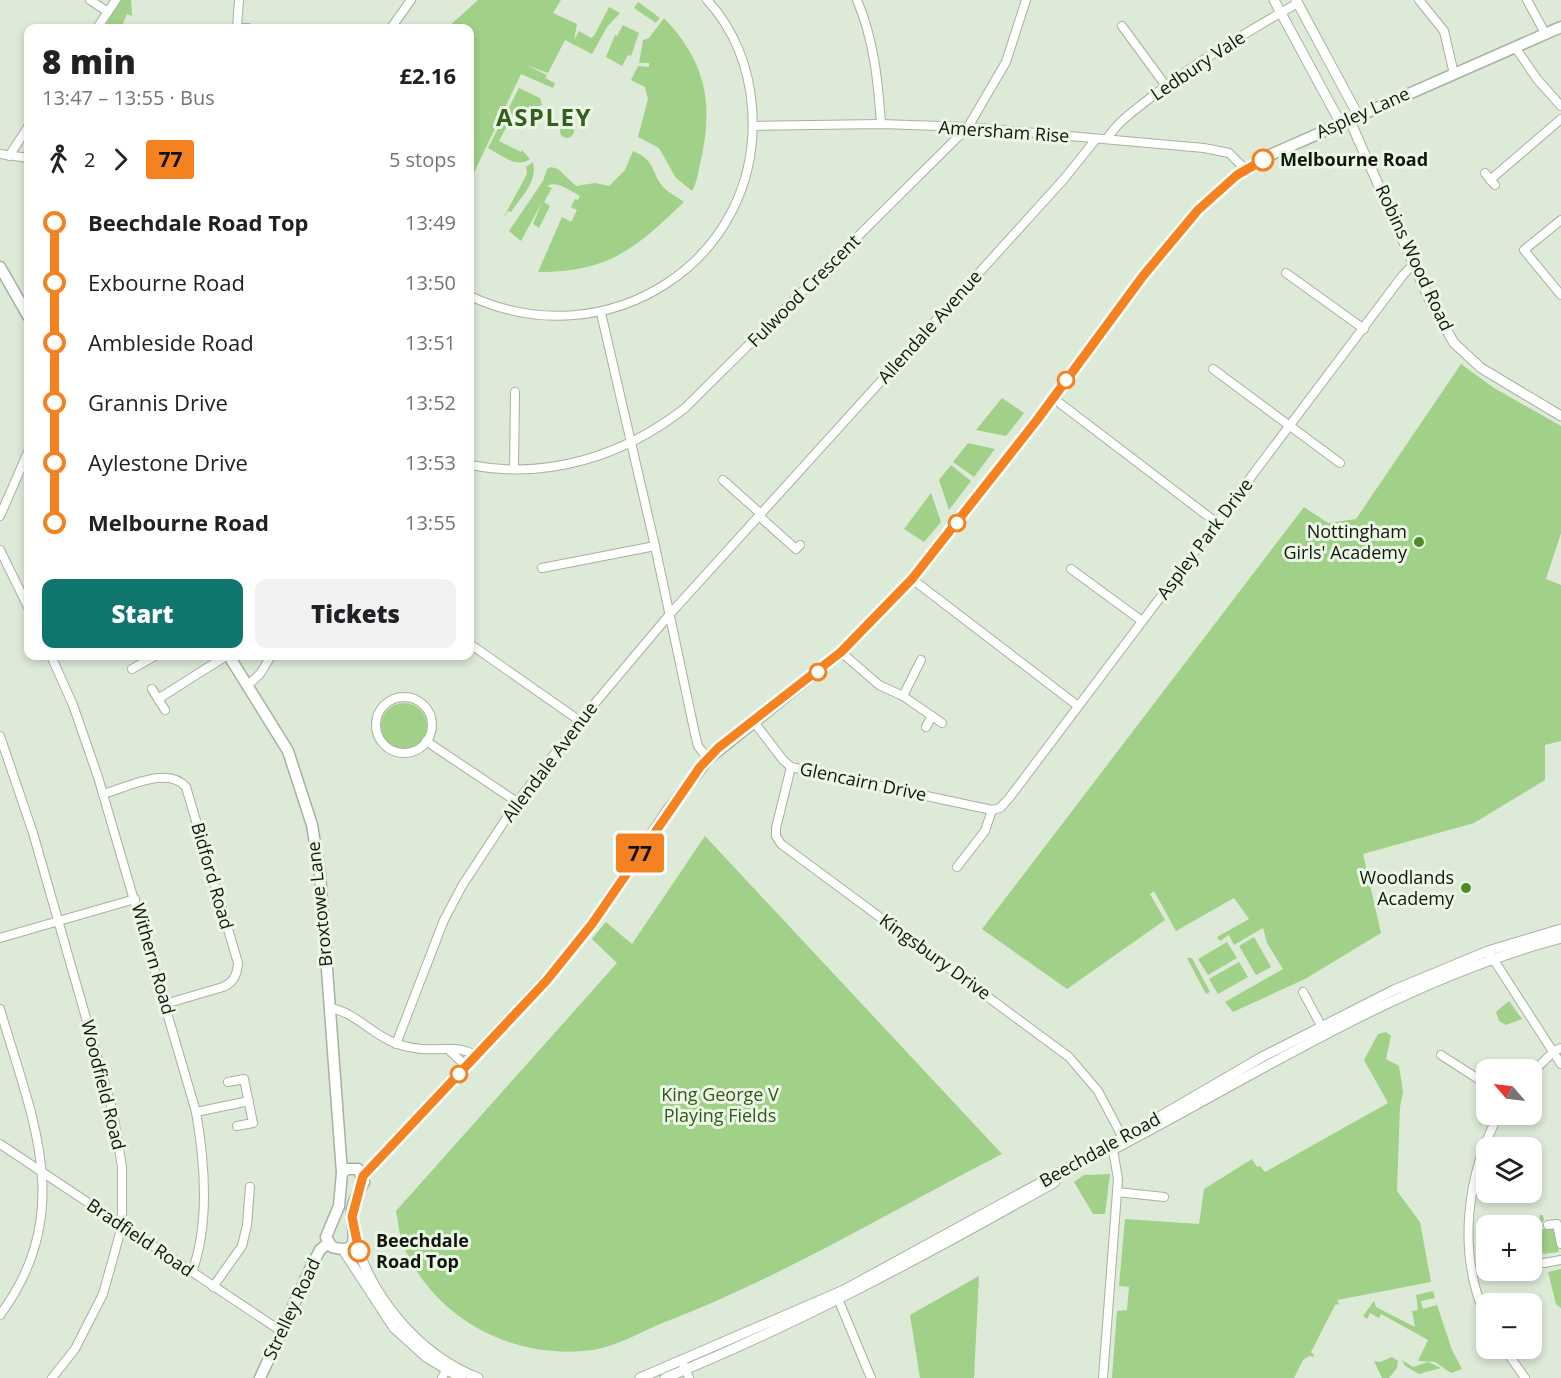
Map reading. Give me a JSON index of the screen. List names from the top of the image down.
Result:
{
  "streets": {
    "main road": ["Aspley Lane", "Broxtowe Lane", "Strelley Road"],
    "street": [
      "Ledbury Vale",
      "Amersham Rise",
      "Robins Wood Road",
      "Fulwood Crescent",
      "Allendale Avenue",
      "Aspley Park Drive",
      "Glencairn Drive",
      "Bidford Road",
      "Kingsbury Drive",
      "Withern Road",
      "Woodfield Road",
      "Beechdale Road",
      "Bradfield Road"
    ]
  },
  "crossings": [
    ["Ledbury Vale", "Amersham Rise"],
    ["Aspley Lane", "Amersham Rise"],
    ["Aspley Lane", "Robins Wood Road"],
    ["Aspley Lane", "Glencairn Drive"],
    ["Amersham Rise", "Fulwood Crescent"],
    ["Amersham Rise", "Allendale Avenue"],
    ["Robins Wood Road", "Aspley Park Drive"],
    ["Aspley Park Drive", "Glencairn Drive"],
    ["Glencairn Drive", "Kingsbury Drive"],
    ["Bidford Road", "Withern Road"],
    ["Broxtowe Lane", "Strelley Road"],
    ["Kingsbury Drive", "Beechdale Road"],
    ["Withern Road", "Bradfield Road"],
    ["Woodfield Road", "Bradfield Road"],
    ["Bradfield Road", "Strelley Road"]
  ],
  "districts": ["ASPLEY"],
  "parks": ["King George V Playing Fields"],
  "places": [
    "Melbourne Road",
    "Nottingham Girls' Academy",
    "Woodlands Academy",
    "Beechdale Road Top"
  ],
  "lines": ["bus line 77"],
  "north": "top left",
  "page": {
    "on_map": "77",
    "heading": ["8 min", "13:47 – 13:55 · Bus", "£2.16"],
    "legs": ["2", "77", "5 stops"],
    "list": [
      {
        "name": "Beechdale Road Top",
        "value": "13:49"
      },
      {
        "name": "Exbourne Road",
        "value": "13:50"
      },
      {
        "name": "Ambleside Road",
        "value": "13:51"
      },
      {
        "name": "Grannis Drive",
        "value": "13:52"
      },
      {
        "name": "Aylestone Drive",
        "value": "13:53"
      },
      {
        "name": "Melbourne Road",
        "value": "13:55"
      }
    ],
    "buttons": ["Start", "Tickets"],
    "map_buttons": ["+", "−"]
  }
}
